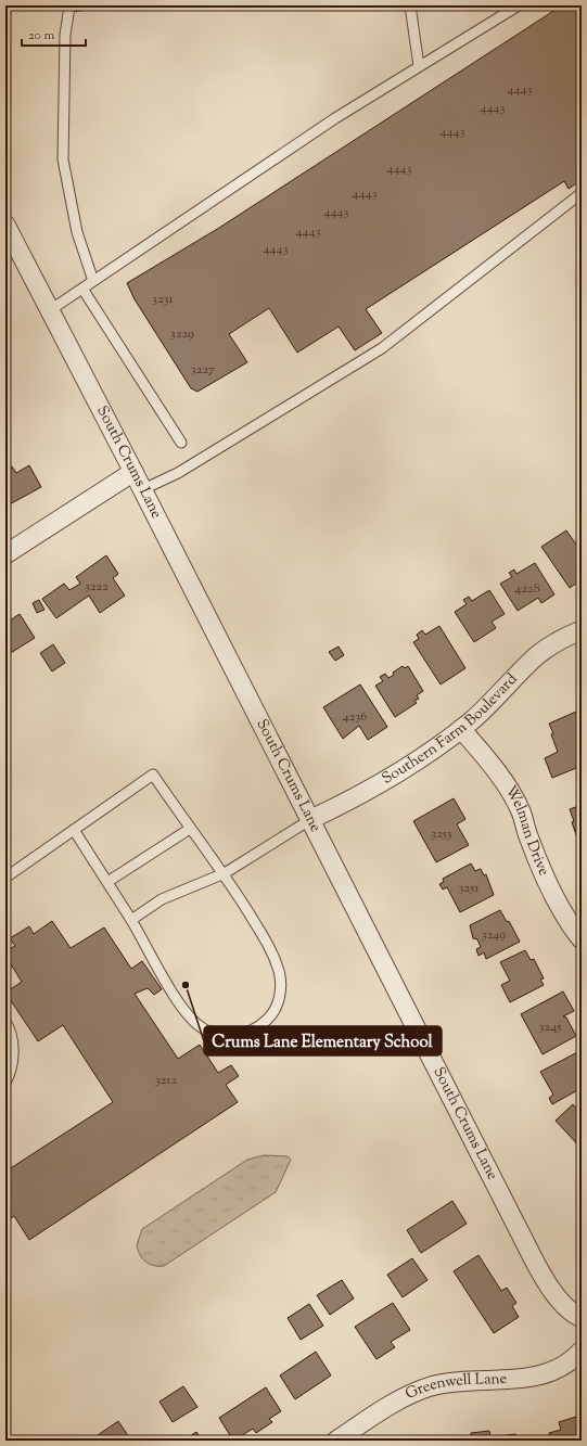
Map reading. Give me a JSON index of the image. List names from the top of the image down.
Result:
{
  "streets": {
    "street": [
      "South Crums Lane",
      "Southern Farm Boulevard",
      "Welman Drive",
      "Greenwell Lane"
    ]
  },
  "crossings": [
    ["South Crums Lane", "Southern Farm Boulevard"],
    ["Southern Farm Boulevard", "Welman Drive"]
  ],
  "places": ["Crums Lane Elementary School"],
  "house_numbers": [
    "4443",
    "4443",
    "4443",
    "4443",
    "4443",
    "4443",
    "4443",
    "4443",
    "3231",
    "3229",
    "3227",
    "3222",
    "4228",
    "4236",
    "3253",
    "3251",
    "3249",
    "3245",
    "3212"
  ],
  "scale_bar": "20 m"
}
